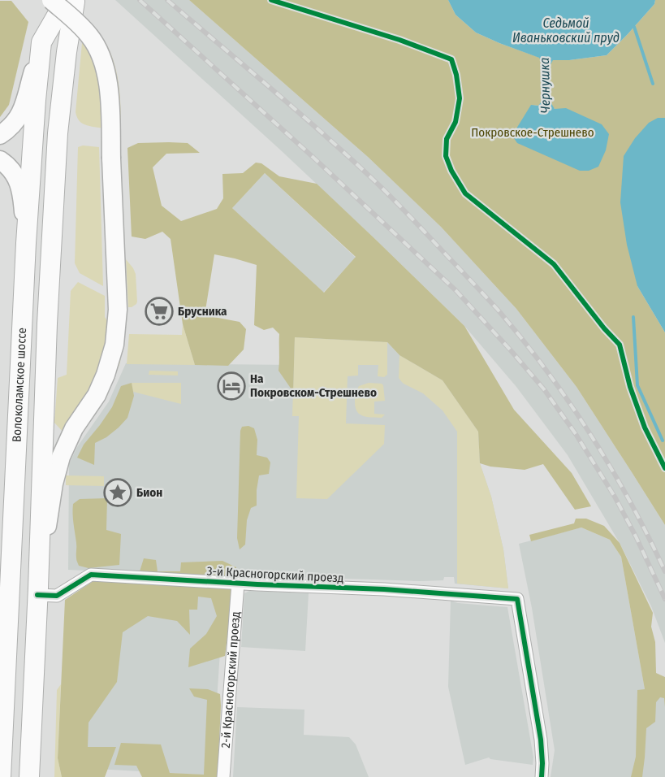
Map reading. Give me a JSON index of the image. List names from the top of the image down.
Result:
{
  "streets": {
    "main road": ["Волоколамское шоссе"],
    "street": ["3-й Красногорский проезд", "2-й Красногорский проезд"]
  },
  "crossings": [
    ["Волоколамское шоссе", "3-й Красногорский проезд"],
    ["3-й Красногорский проезд", "2-й Красногорский проезд"]
  ],
  "water": ["Седьмой Иваньковский пруд", "Чернушка"],
  "parks": ["Покровское-Стрешнево"],
  "places": {
    "supermarket": ["Брусника"],
    "hotel": ["На Покровском-Стрешнево"],
    "place": ["Бион"]
  }
}
